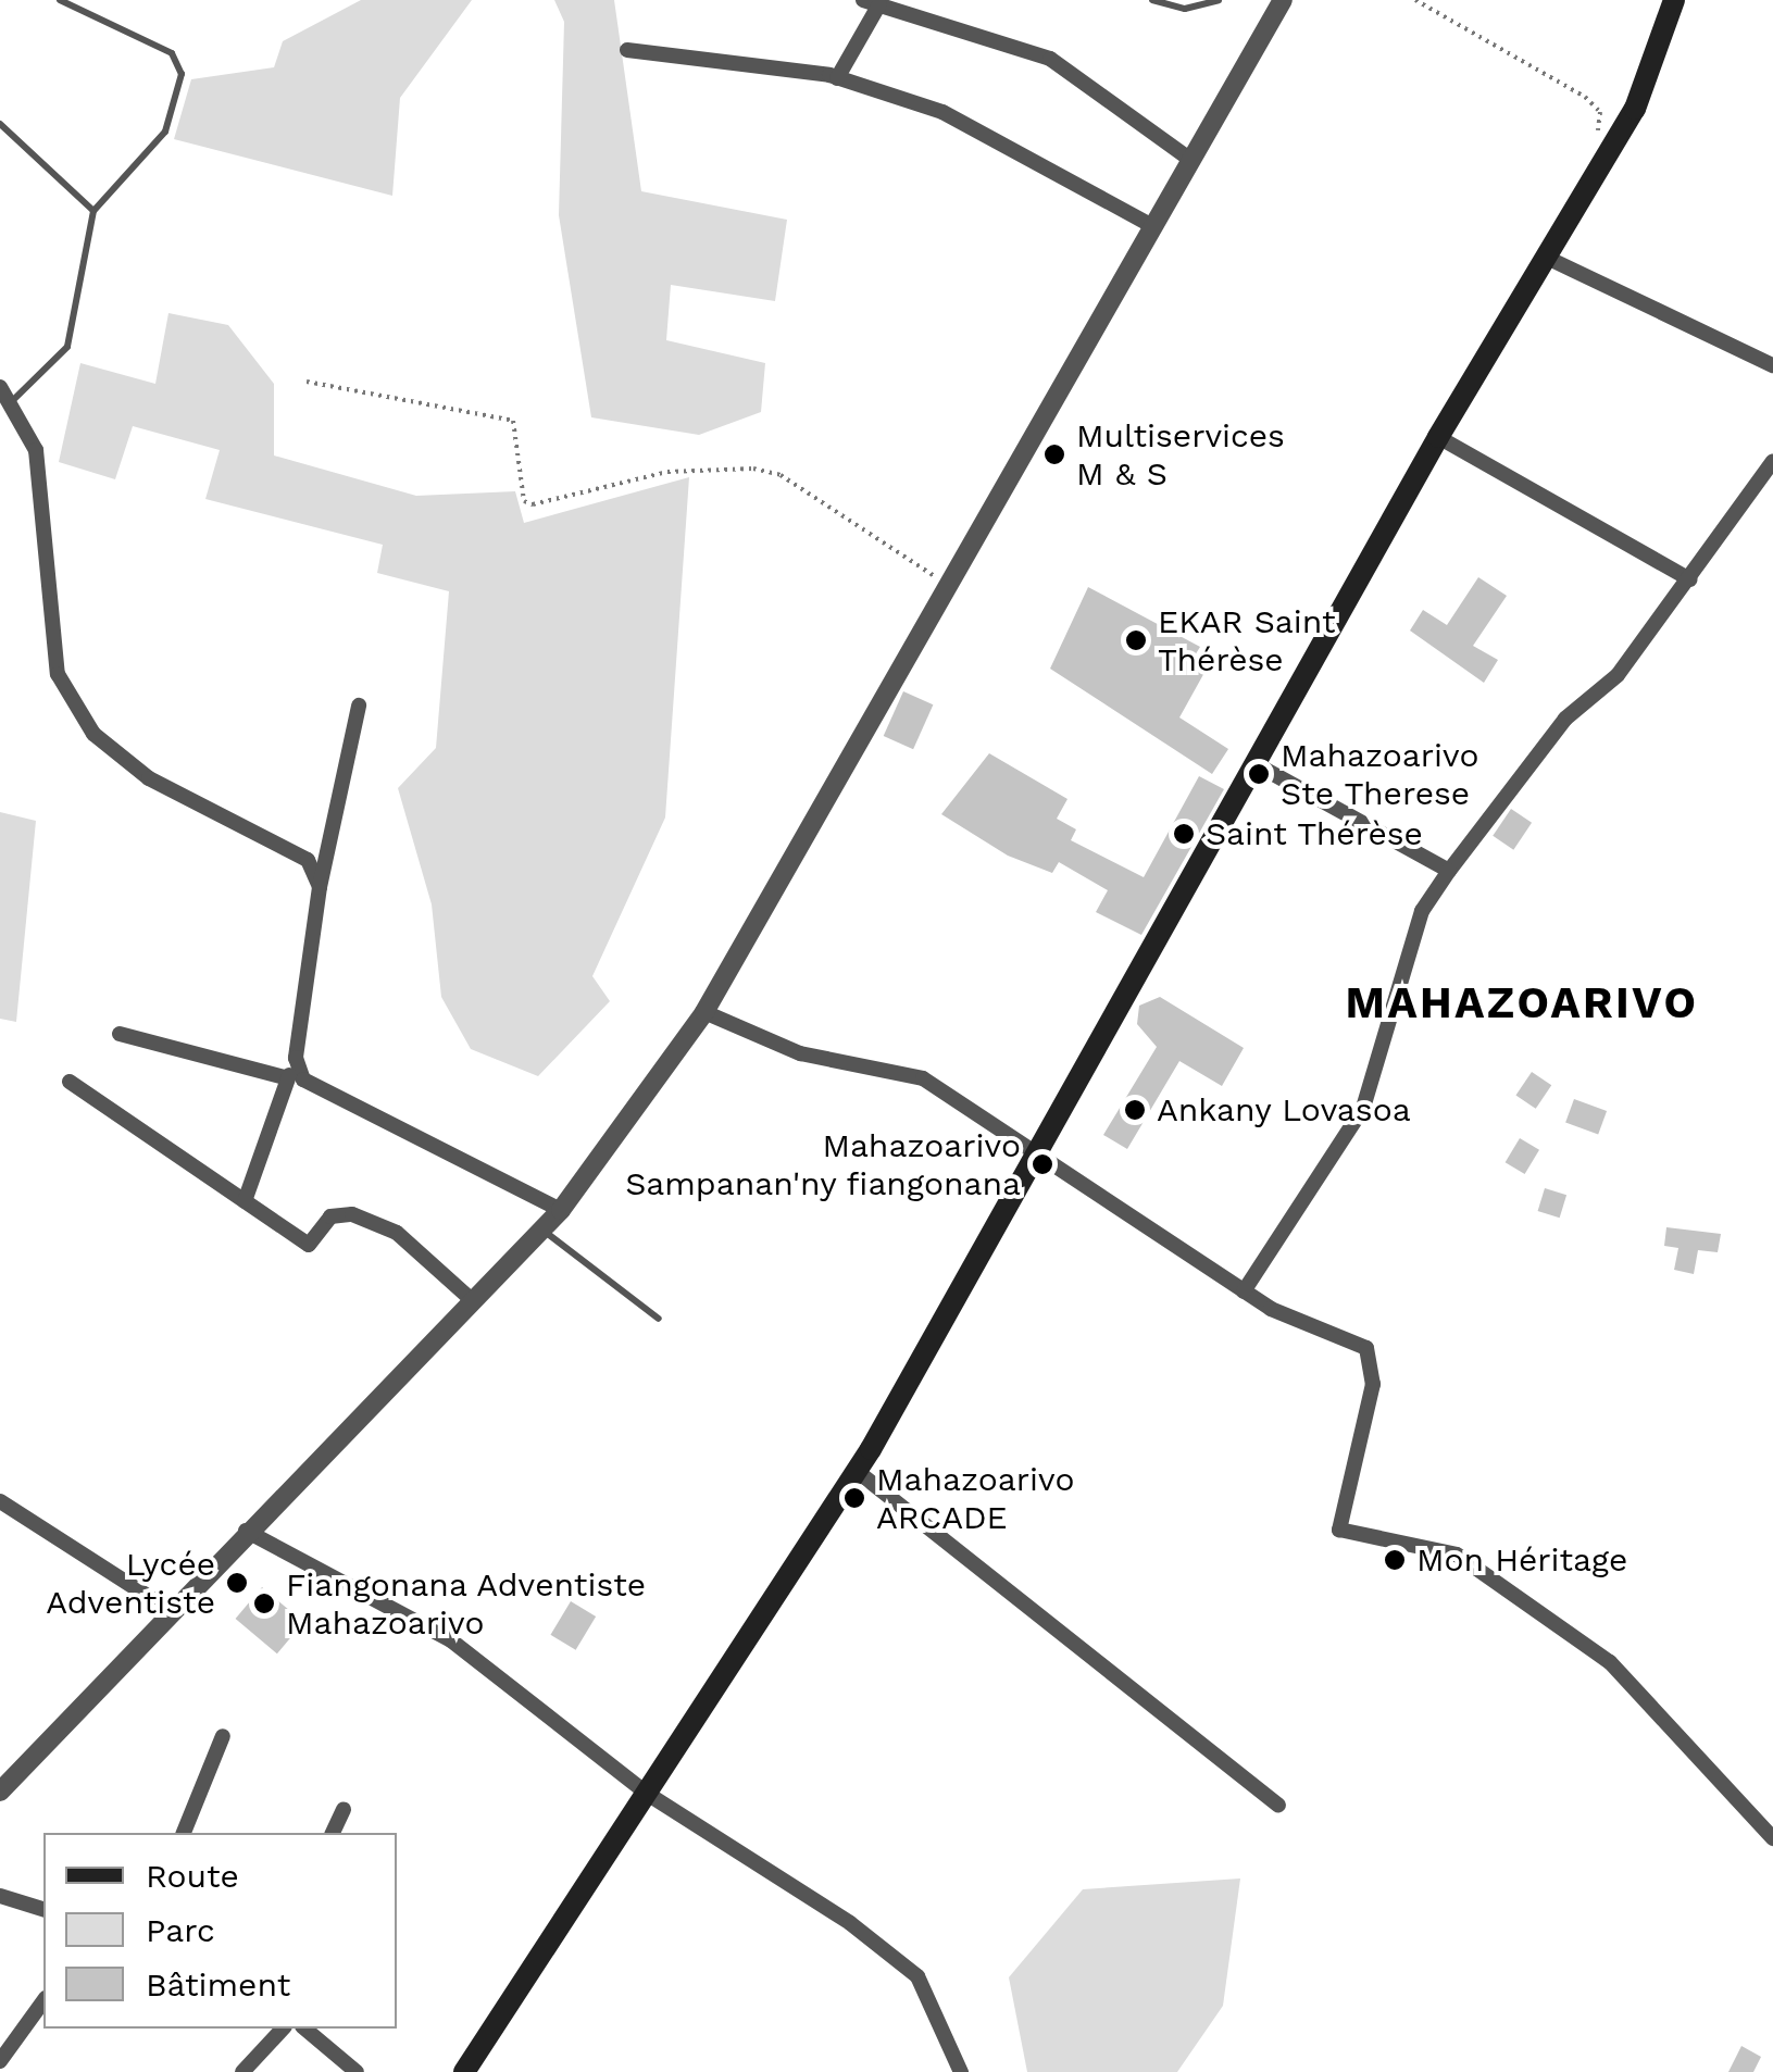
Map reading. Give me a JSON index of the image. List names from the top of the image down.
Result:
{
  "districts": ["MAHAZOARIVO"],
  "places": [
    "Multiservices M & S",
    "EKAR Saint Thérèse",
    "Mahazoarivo Ste Therese",
    "Saint Thérèse",
    "Ankany Lovasoa",
    "Mahazoarivo Sampanan'ny fiangonana",
    "Mahazoarivo ARCADE",
    "Mon Héritage",
    "Lycée Adventiste",
    "Fiangonana Adventiste Mahazoarivo"
  ],
  "legend": ["Route", "Parc", "Bâtiment"]
}
